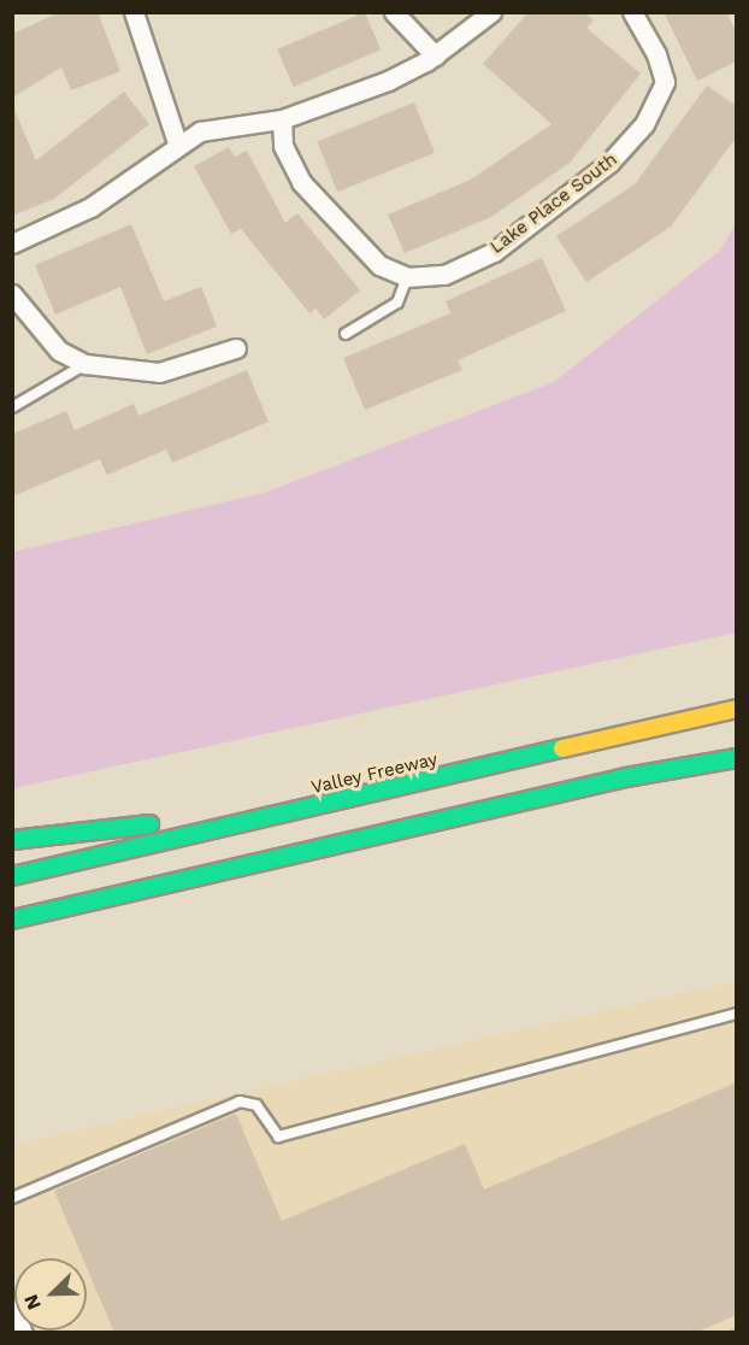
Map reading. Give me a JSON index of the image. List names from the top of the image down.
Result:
{
  "streets": {
    "highway": ["Valley Freeway"],
    "street": ["Lake Place South"]
  },
  "north": "bottom left"
}
